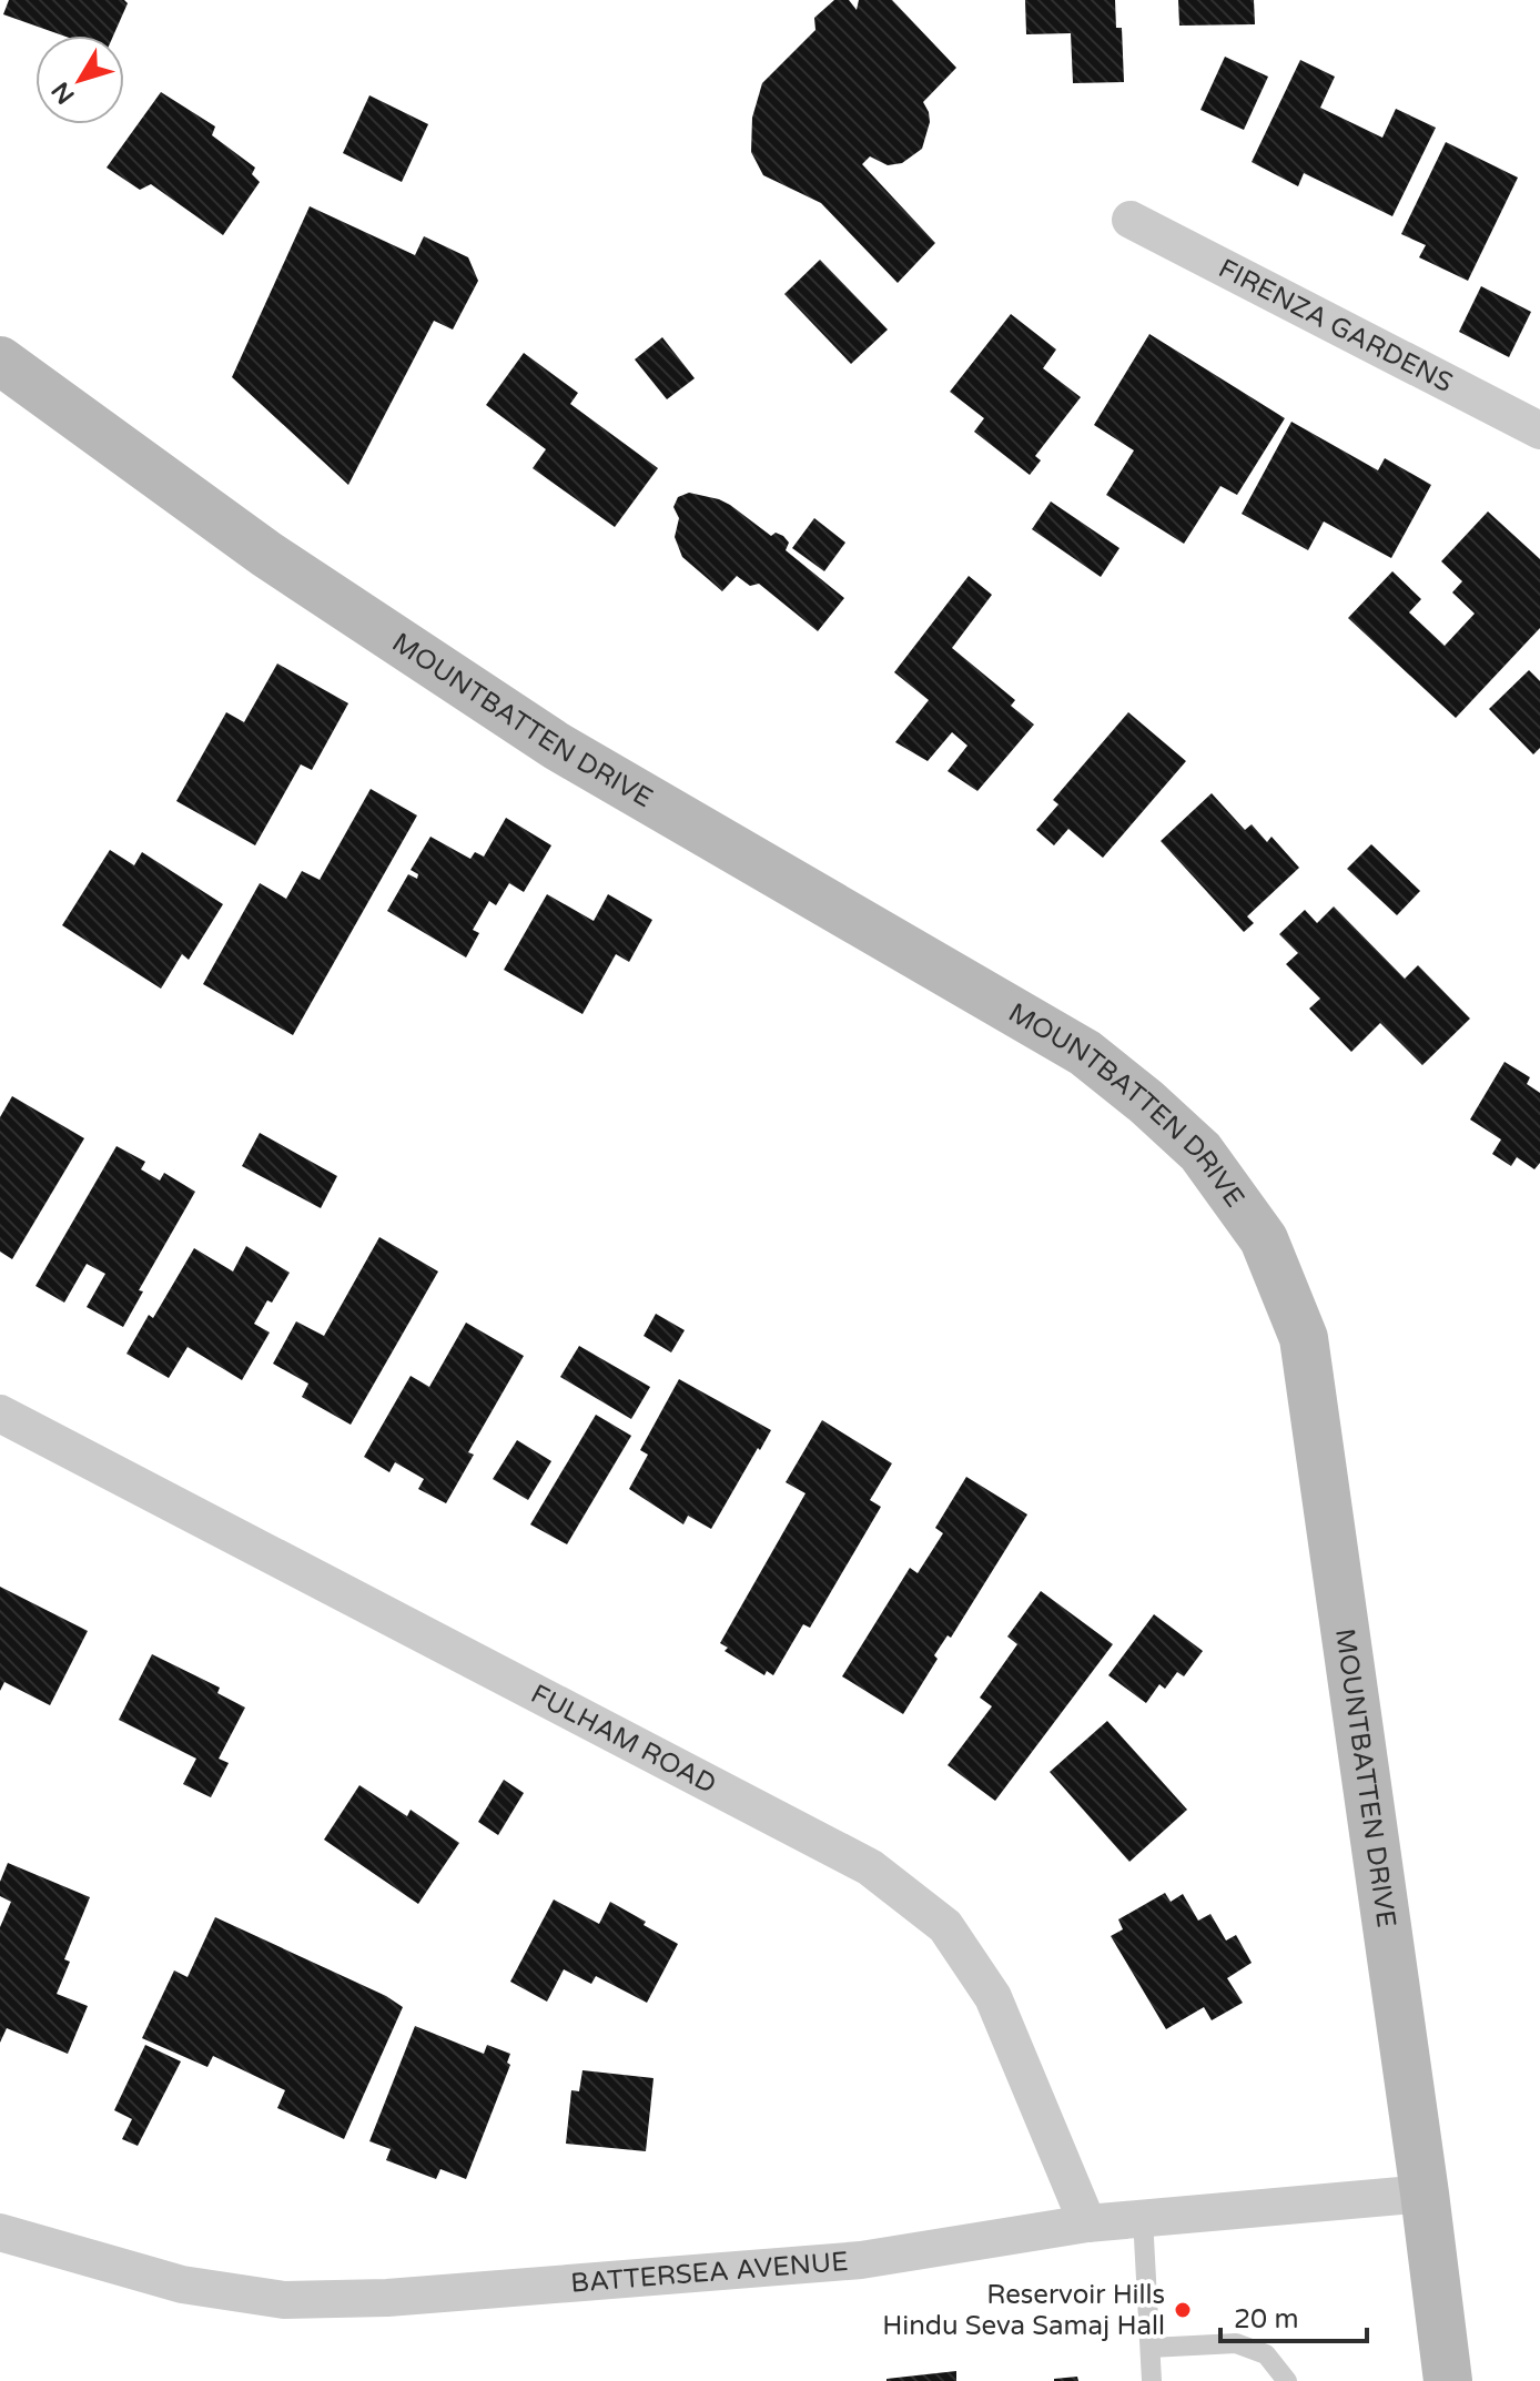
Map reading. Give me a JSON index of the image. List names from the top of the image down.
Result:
{
  "streets": {
    "main road": ["MOUNTBATTEN DRIVE"],
    "street": ["FIRENZA GARDENS", "FULHAM ROAD", "BATTERSEA AVENUE"]
  },
  "crossings": [
    ["MOUNTBATTEN DRIVE", "BATTERSEA AVENUE"],
    ["FULHAM ROAD", "BATTERSEA AVENUE"]
  ],
  "places": ["Reservoir Hills Hindu Seva Samaj Hall"],
  "scale_bar": "20 m",
  "north": "bottom left"
}
